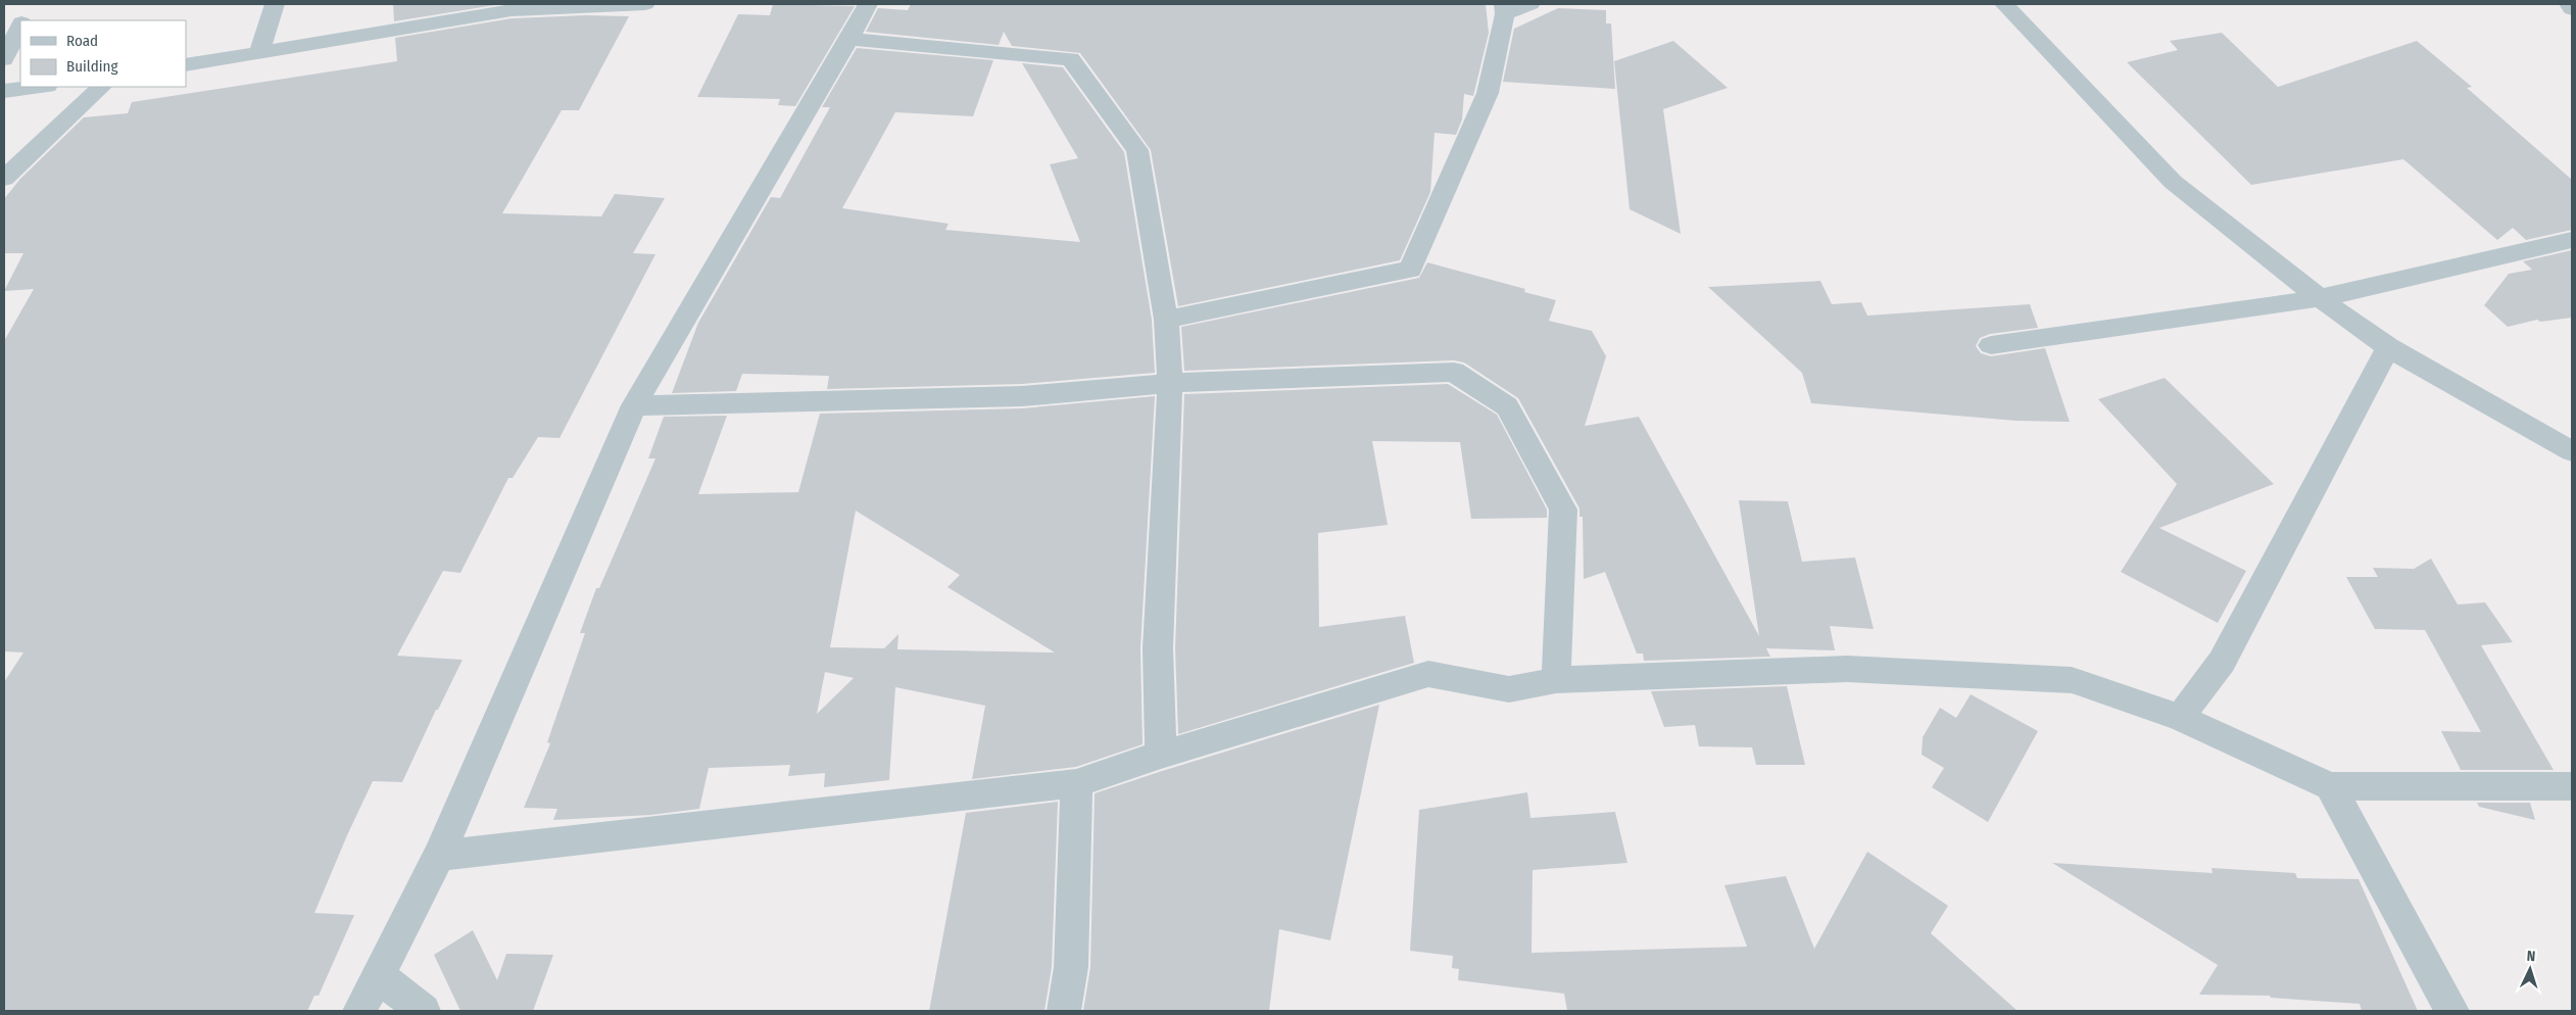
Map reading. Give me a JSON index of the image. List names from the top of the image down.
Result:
{
  "legend": ["Road", "Building"],
  "north": "top"
}
